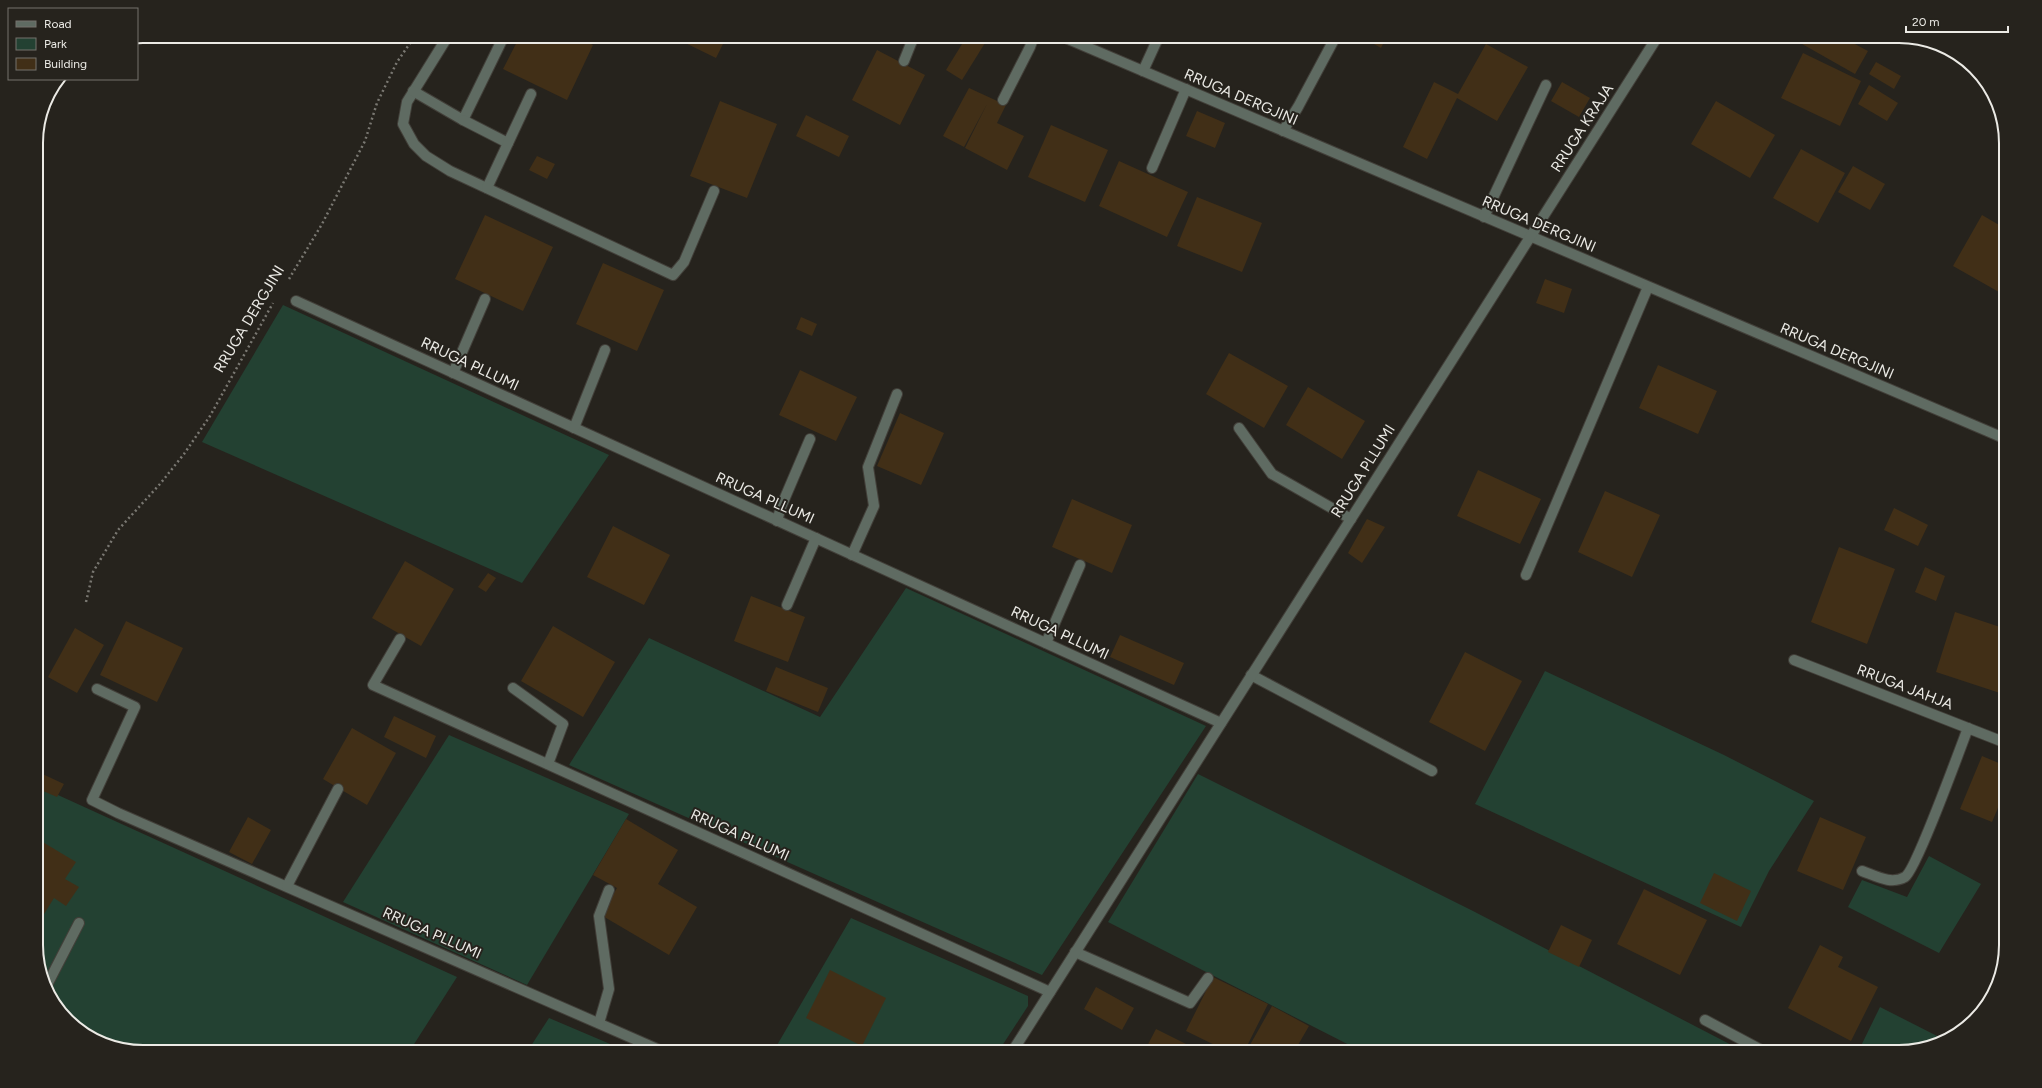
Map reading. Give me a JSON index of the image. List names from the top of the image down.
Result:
{
  "streets": {
    "street": [
      "RRUGA DERGJINI",
      "RRUGA KRAJA",
      "RRUGA PLLUMI",
      "RRUGA JAHJA"
    ]
  },
  "crossings": [
    ["RRUGA DERGJINI", "RRUGA KRAJA"],
    ["RRUGA DERGJINI", "RRUGA PLLUMI"],
    ["RRUGA KRAJA", "RRUGA PLLUMI"]
  ],
  "legend": ["Road", "Park", "Building"],
  "scale_bar": "20 m"
}
